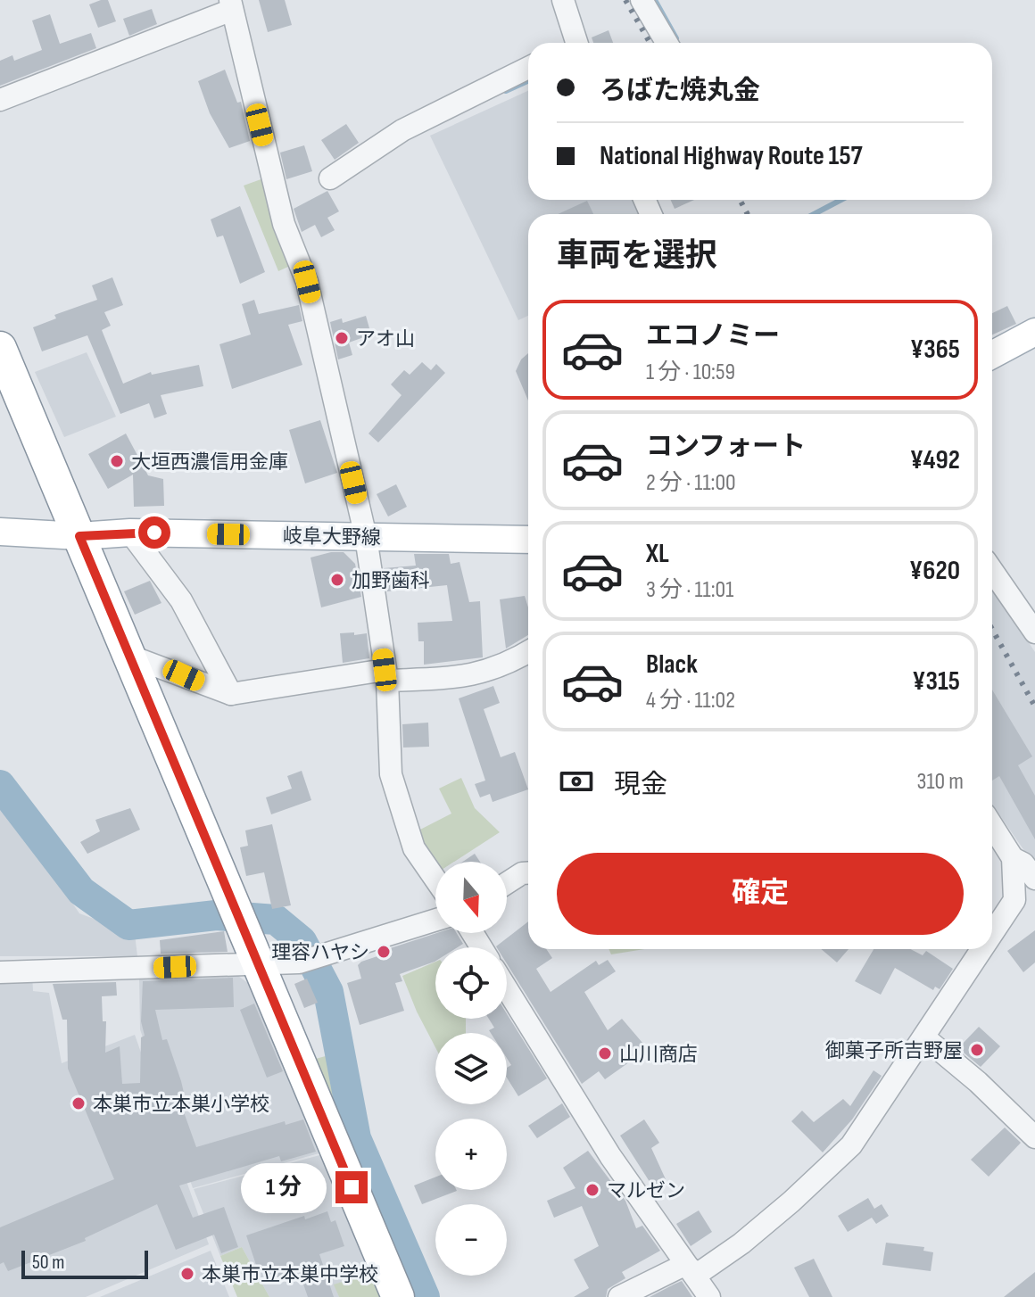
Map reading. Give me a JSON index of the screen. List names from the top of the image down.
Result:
{
  "streets": {
    "main road": ["岐阜大野線"]
  },
  "places": [
    "アオ山",
    "大垣西濃信用金庫",
    "加野歯科",
    "理容ハヤシ",
    "御菓子所吉野屋",
    "山川商店",
    "本巣市立本巣小学校",
    "マルゼン",
    "本巣市立本巣中学校"
  ],
  "scale_bar": "50 m",
  "north": "bottom",
  "page": {
    "banner": ["ろばた焼丸金", "National Highway Route 157"],
    "heading": "車両を選択",
    "list": [
      {
        "name": "エコノミー",
        "note": "1 分 · 10:59",
        "value": "¥365"
      },
      {
        "name": "コンフォート",
        "note": "2 分 · 11:00",
        "value": "¥492"
      },
      {
        "name": "XL",
        "note": "3 分 · 11:01",
        "value": "¥620"
      },
      {
        "name": "Black",
        "note": "4 分 · 11:02",
        "value": "¥315"
      }
    ],
    "pay": ["現金", "310 m"],
    "buttons": "確定",
    "map_buttons": ["+", "−"],
    "bubble": "1 分",
    "scale": "50 m"
  }
}
